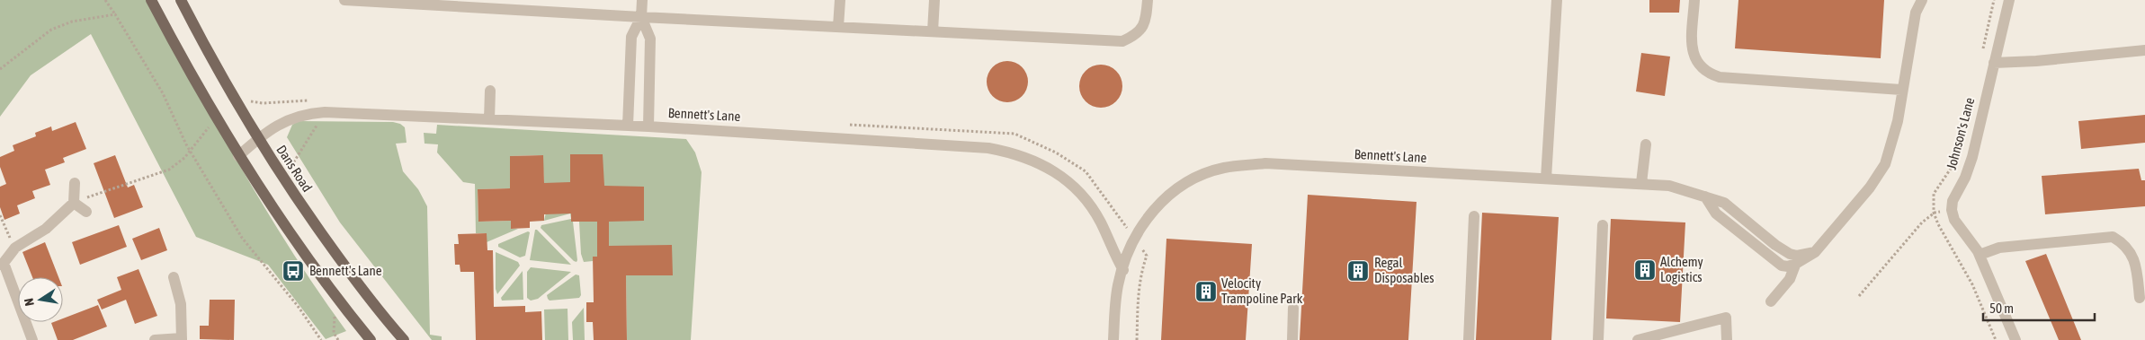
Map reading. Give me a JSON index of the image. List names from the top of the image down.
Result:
{
  "streets": {
    "main road": ["Dans Road"],
    "street": ["Bennett's Lane", "Johnson's Lane"]
  },
  "crossings": [
    ["Bennett's Lane", "Dans Road"]
  ],
  "places": {
    "building": ["Alchemy Logistics", "Regal Disposables", "Velocity Trampoline Park"],
    "bus stop": ["Bennett's Lane"]
  },
  "scale_bar": "50 m",
  "north": "left"
}
